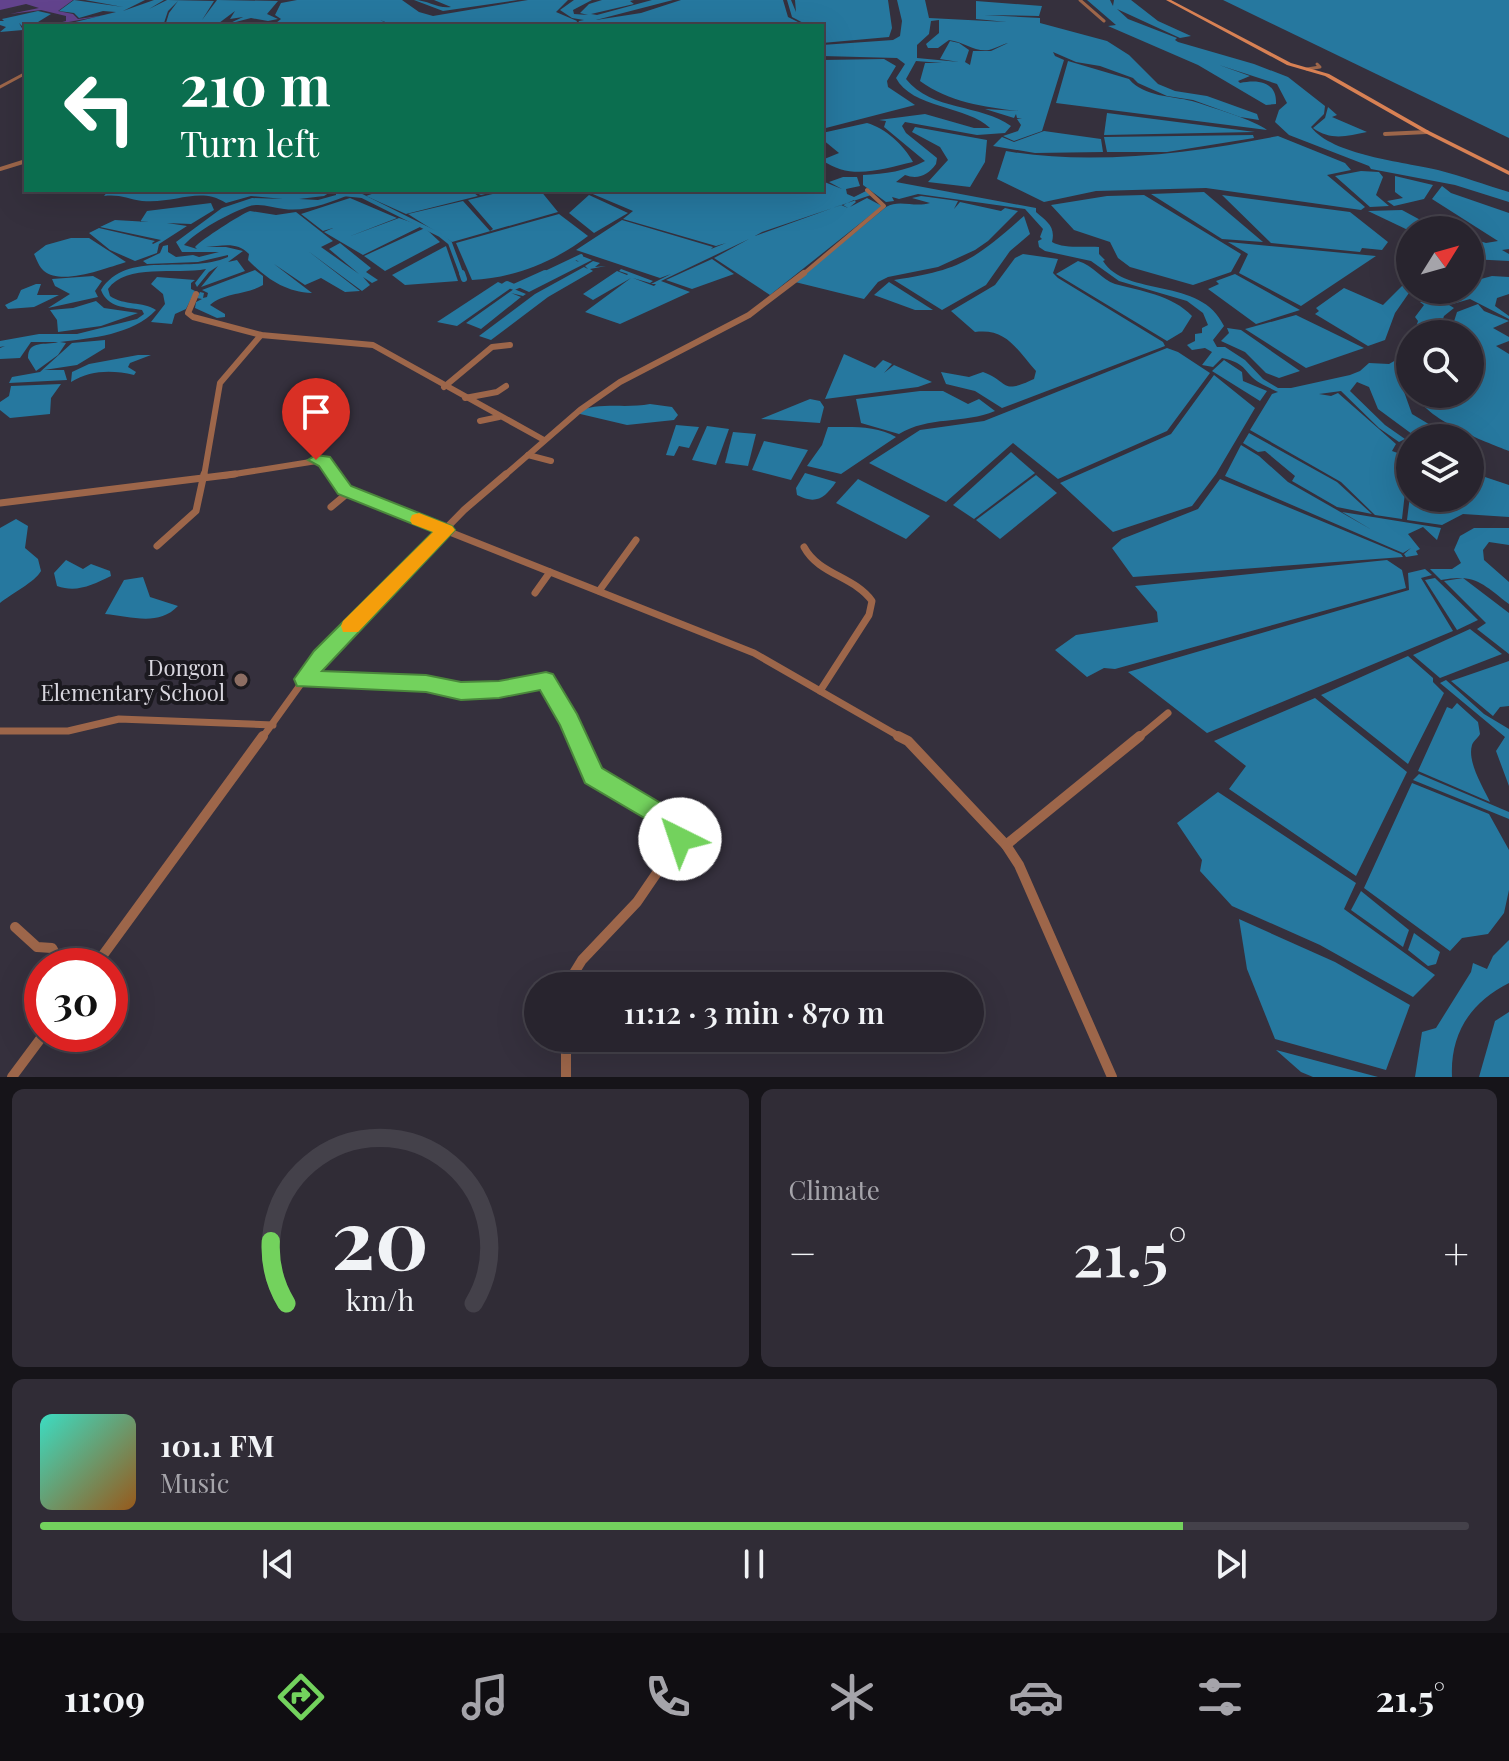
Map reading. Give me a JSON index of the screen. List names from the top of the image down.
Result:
{
  "places": ["Dongon Elementary School"],
  "north": "top right",
  "page": {
    "turn": ["210 m", "Turn left"],
    "limit": "30",
    "trip": "11:12 · 3 min · 870 m",
    "tile": "Climate",
    "heat": ["−", "21.5°", "+"],
    "song": ["101.1 FM", "Music"],
    "tabs": ["11:09", "21.5°"],
    "gauge": ["20", "km/h"]
  }
}
